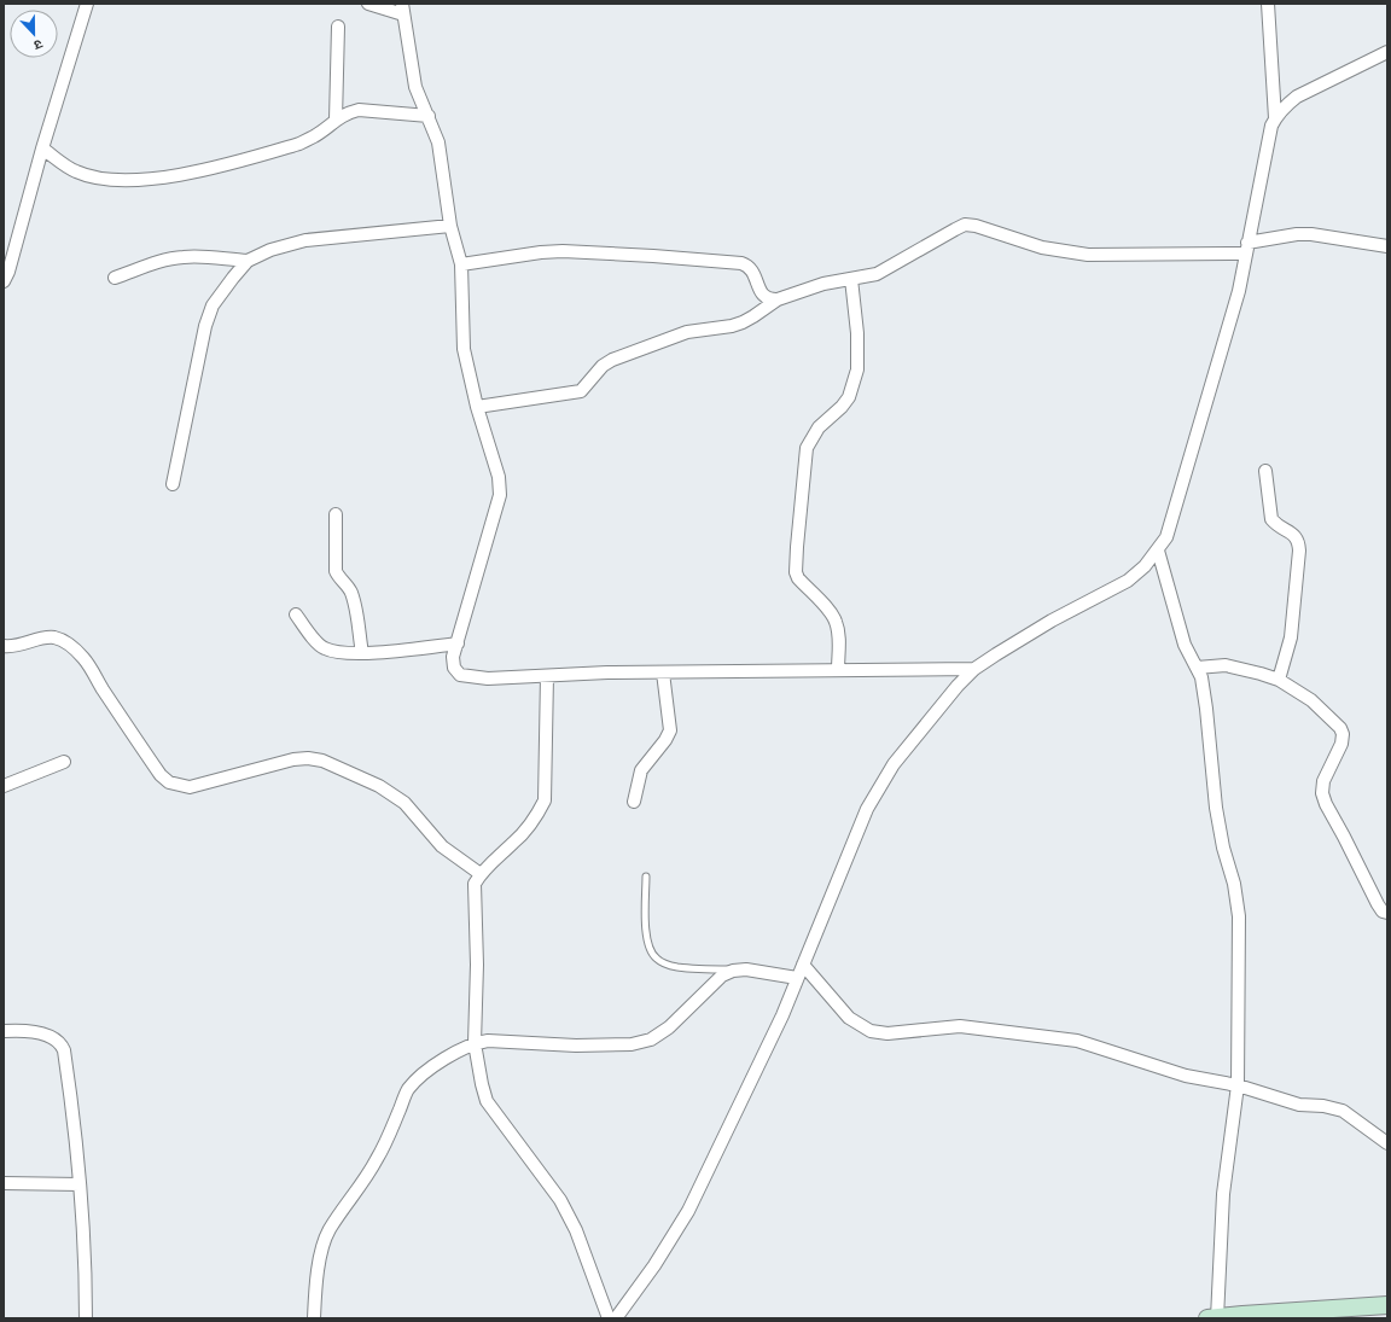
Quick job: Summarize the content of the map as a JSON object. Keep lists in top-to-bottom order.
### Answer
{
  "north": "bottom"
}
